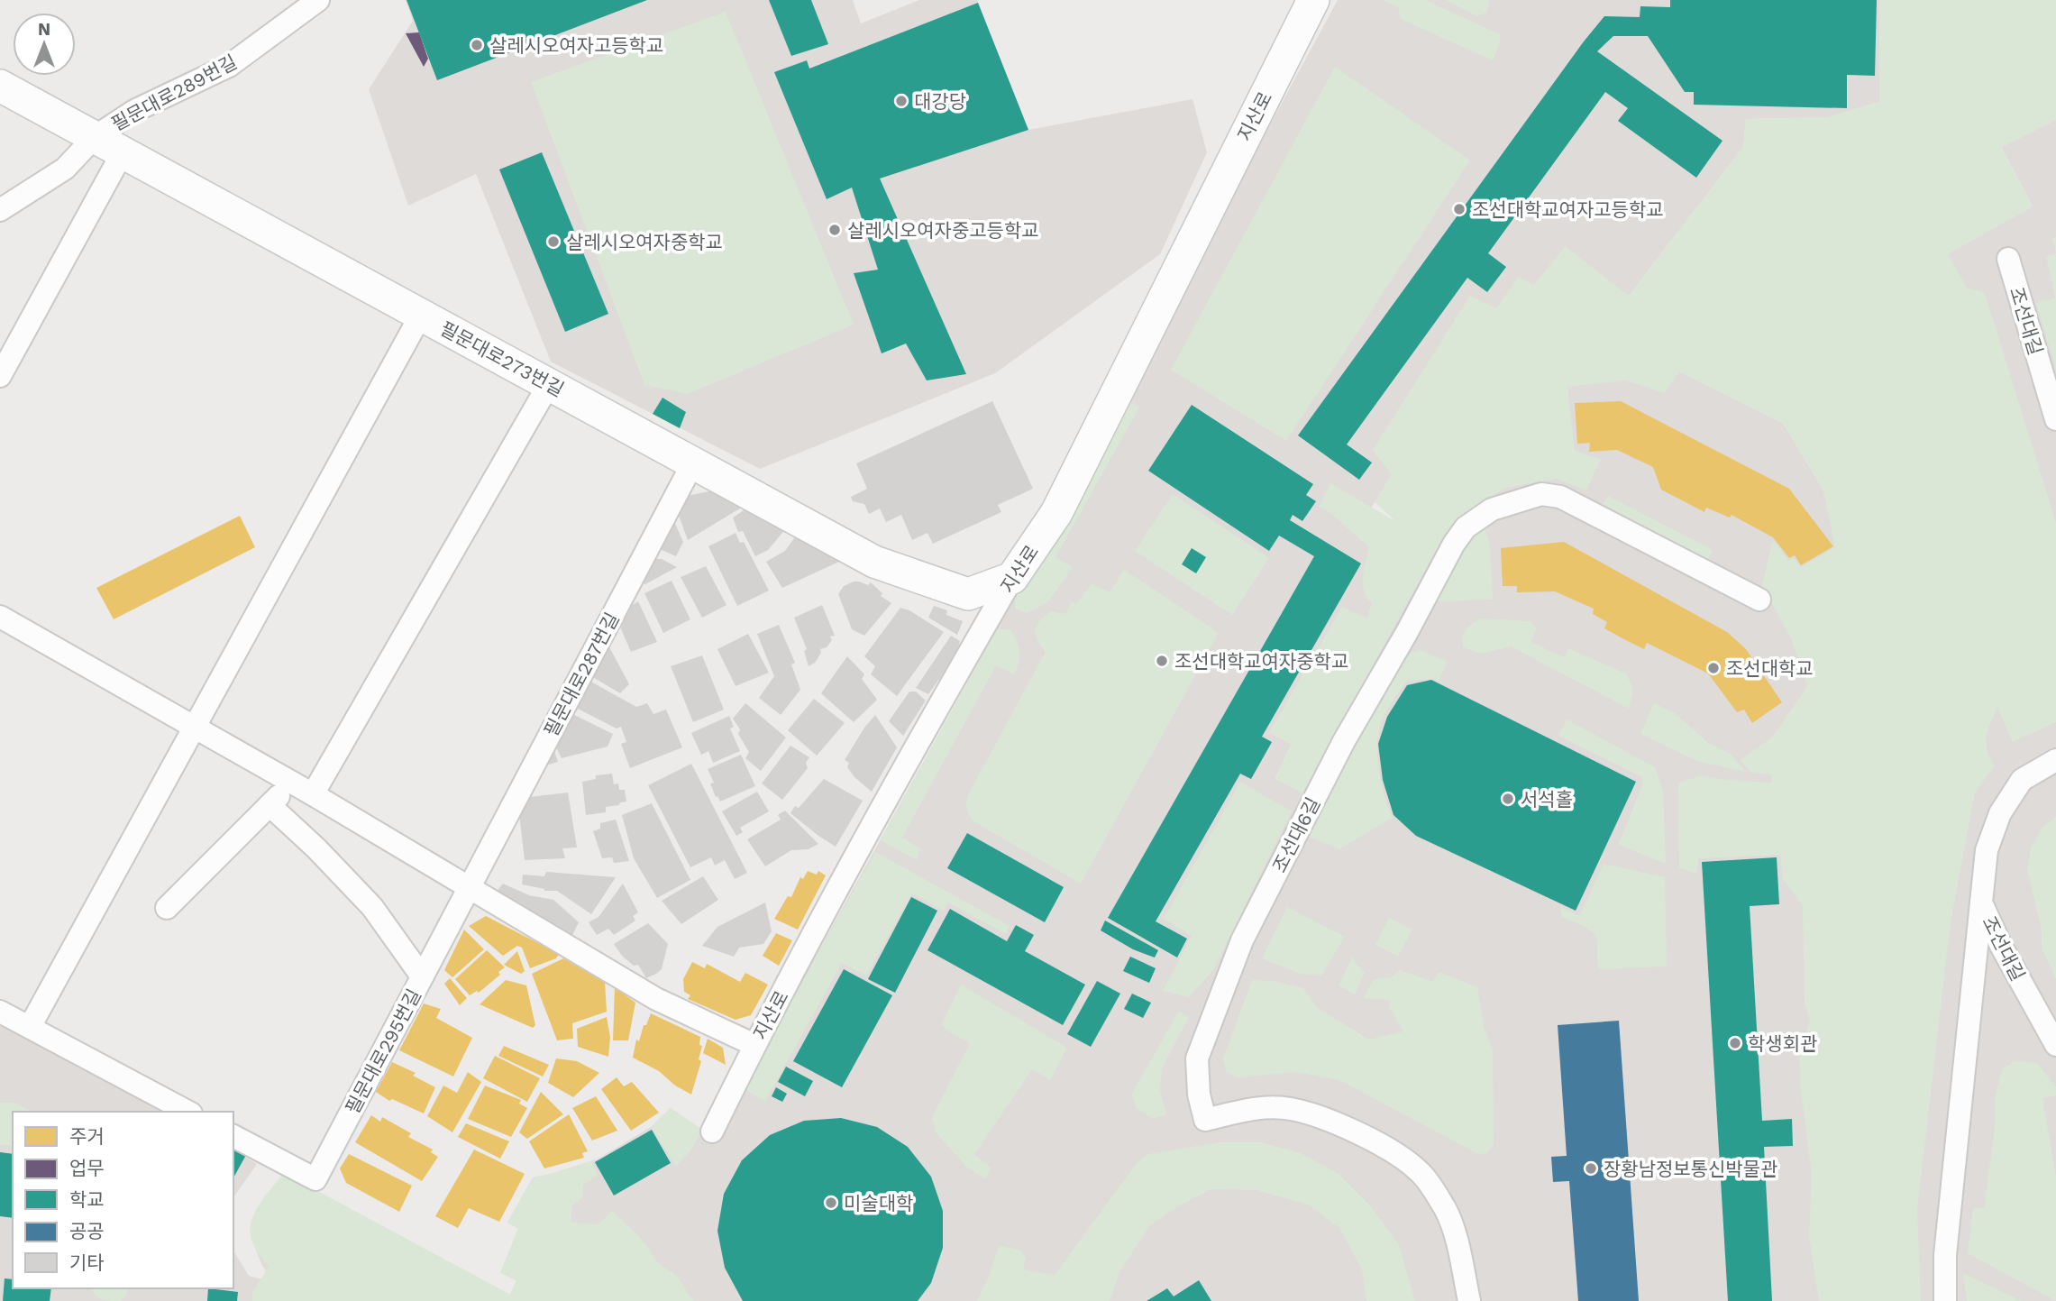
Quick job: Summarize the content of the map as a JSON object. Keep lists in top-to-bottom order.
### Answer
{
  "streets": {
    "street": [
      "필문대로289번길",
      "지산로",
      "조선대길",
      "필문대로273번길",
      "필문대로287번길",
      "조선대6길",
      "필문대로295번길"
    ]
  },
  "crossings": [
    ["필문대로289번길", "필문대로273번길"],
    ["지산로", "필문대로273번길"],
    ["필문대로273번길", "필문대로287번길"],
    ["필문대로287번길", "필문대로295번길"]
  ],
  "places": [
    "살레시오여자고등학교",
    "대강당",
    "조선대학교여자고등학교",
    "살레시오여자중고등학교",
    "살레시오여자중학교",
    "조선대학교여자중학교",
    "조선대학교",
    "서석홀",
    "학생회관",
    "장황남정보통신박물관",
    "미술대학"
  ],
  "legend": [
    "주거",
    "업무",
    "학교",
    "공공",
    "기타"
  ],
  "north": "top"
}
